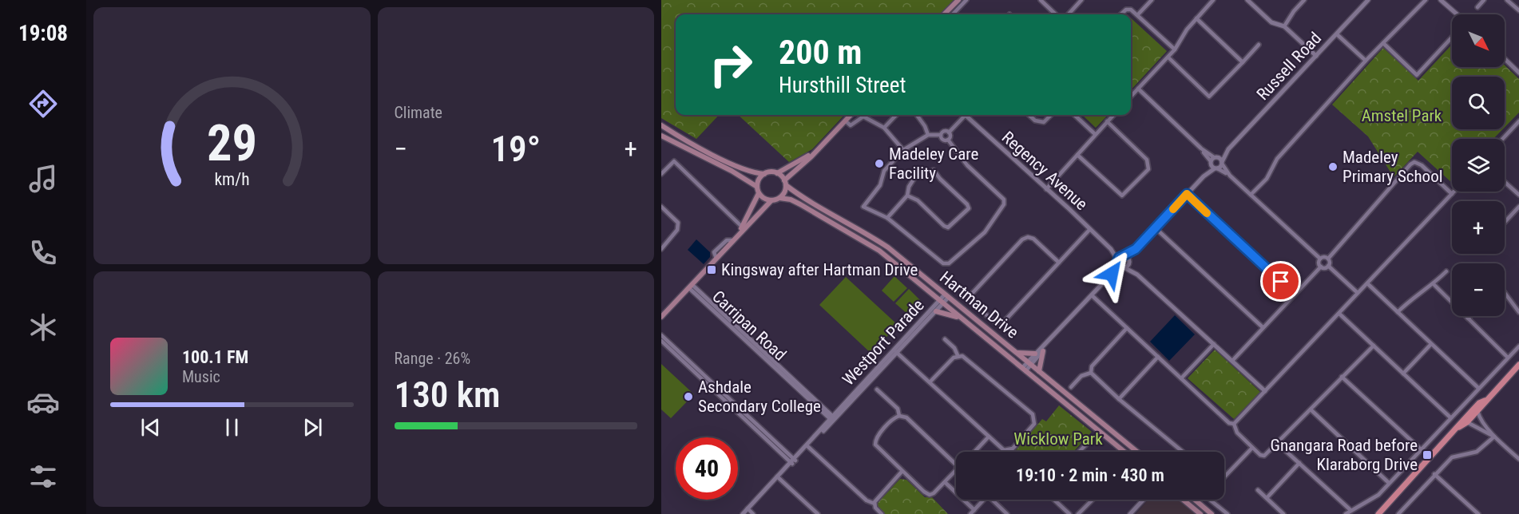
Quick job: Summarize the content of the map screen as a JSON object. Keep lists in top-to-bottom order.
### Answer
{
  "streets": {
    "main road": ["Hartman Drive"],
    "street": [
      "Russell Road",
      "Regency Avenue",
      "Carripan Road",
      "Westport Parade"
    ]
  },
  "crossings": [
    ["Hartman Drive", "Westport Parade"],
    ["Carripan Road", "Westport Parade"]
  ],
  "parks": ["Amstel Park", "Wicklow Park"],
  "places": {
    "other": ["Madeley Care Facility", "Madeley Primary School", "Ashdale Secondary College"],
    "transit": ["Kingsway after Hartman Drive", "Gnangara Road before Klaraborg Drive"]
  },
  "north": "bottom right",
  "page": {
    "tabs": "19:08",
    "tile": [
      "Climate",
      ["Range · 26%", "130 km"]
    ],
    "map_buttons": ["+", "−"],
    "turn": ["200 m", "Hursthill Street"],
    "heat": ["−", "19°", "+"],
    "song": ["100.1 FM", "Music"],
    "limit": "40",
    "trip": "19:10 · 2 min · 430 m",
    "gauge": ["29", "km/h"]
  }
}
